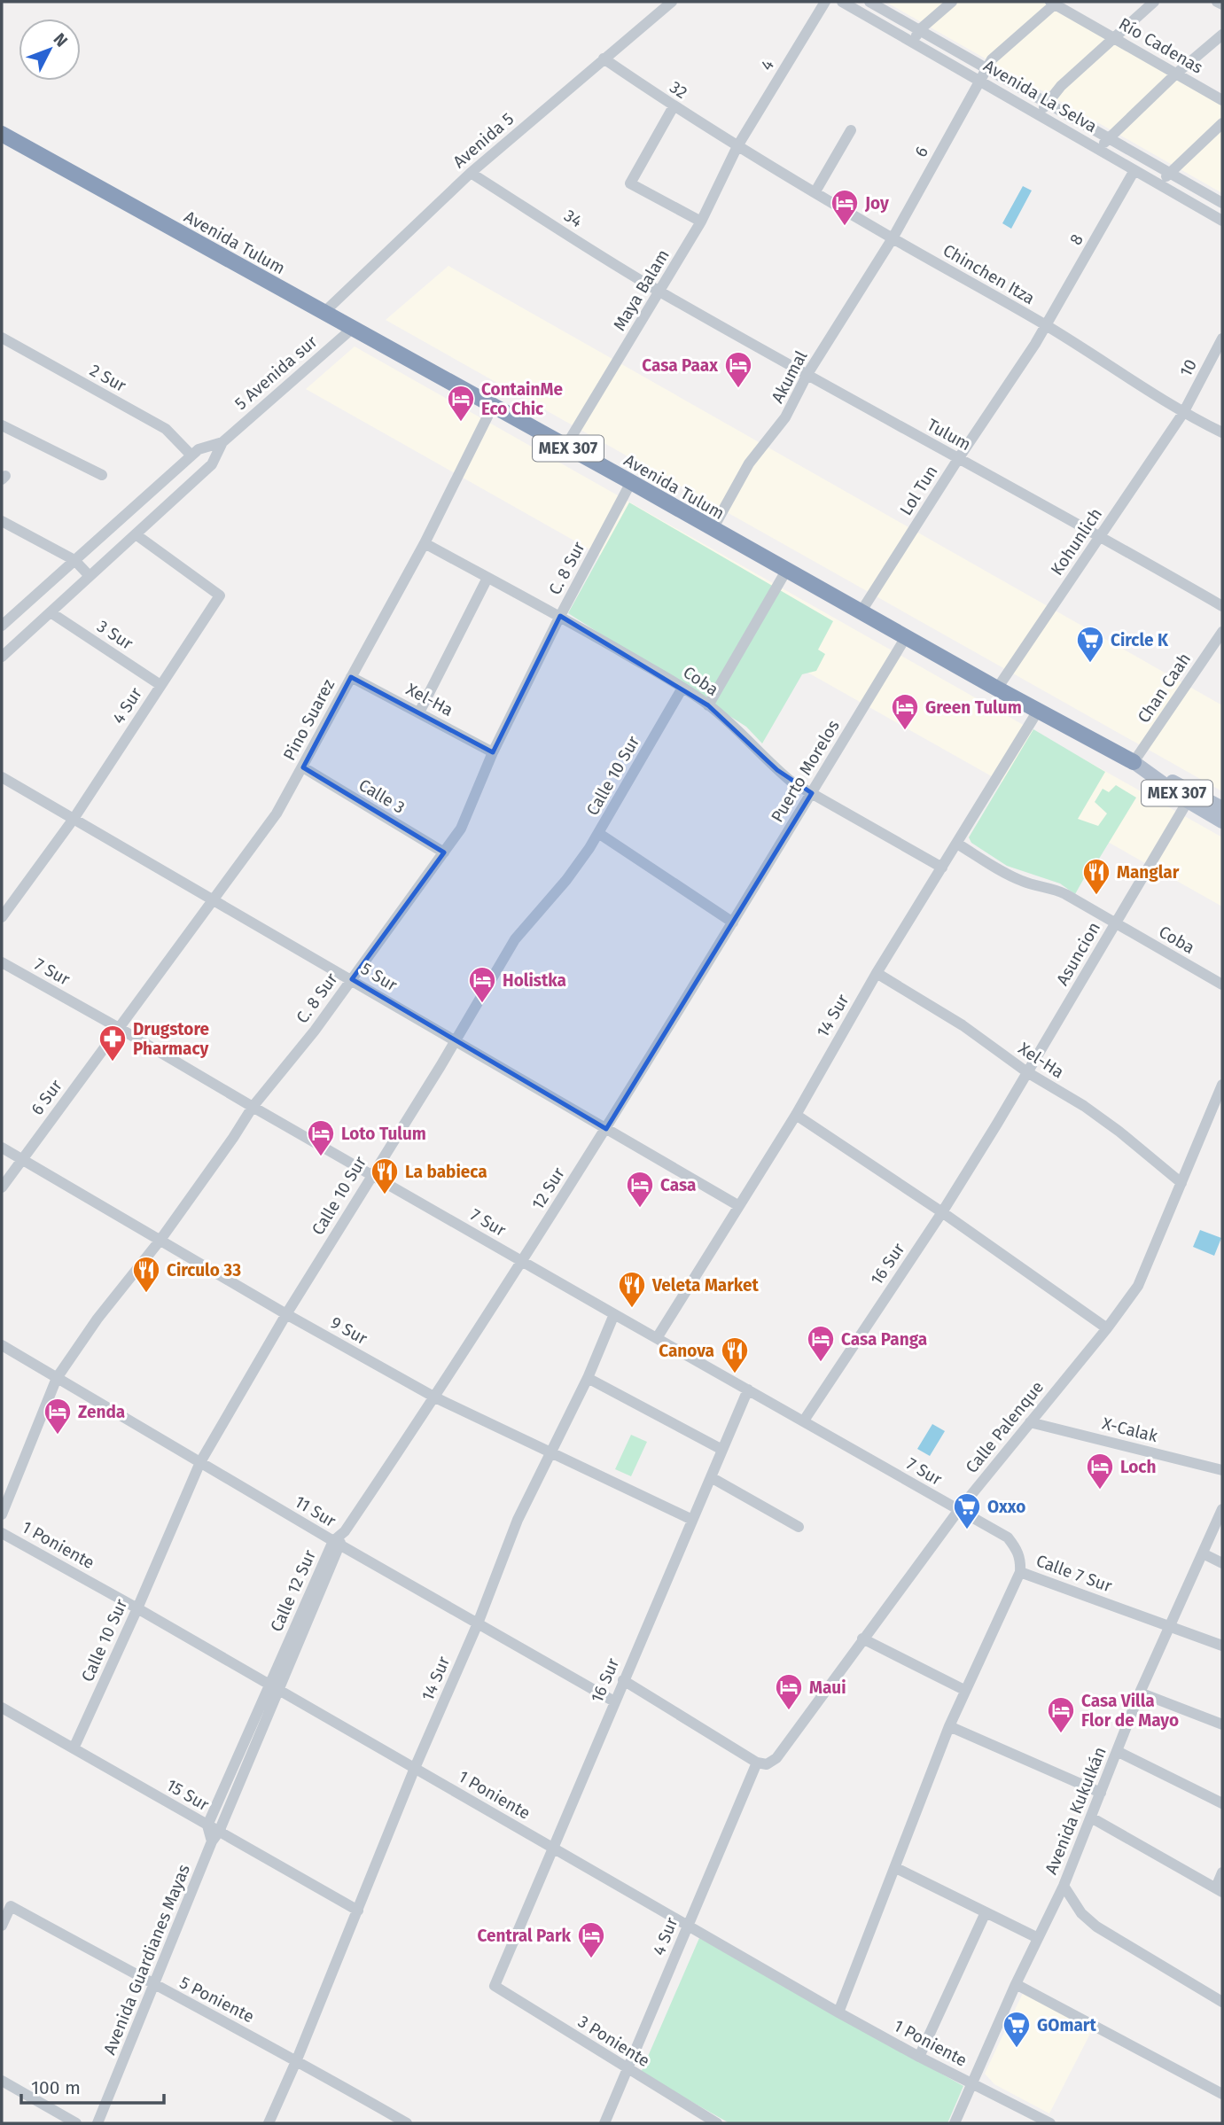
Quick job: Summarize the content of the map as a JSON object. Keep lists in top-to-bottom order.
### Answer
{
  "streets": {
    "highway": ["Avenida Tulum", "MEX 307"],
    "street": [
      "Río Cadenas",
      "4",
      "32",
      "Avenida La Selva",
      "Avenida 5",
      "6",
      "34",
      "8",
      "Chinchen Itza",
      "Maya Balam",
      "10",
      "5 Avenida sur",
      "Akumal",
      "2 Sur",
      "Tulum",
      "Lol Tun",
      "Kohunlich",
      "C. 8 Sur",
      "3 Sur",
      "Coba",
      "Chan Caah",
      "Xel-Ha",
      "4 Sur",
      "Pino Suarez",
      "Puerto Morelos",
      "Calle 10 Sur",
      "Calle 3",
      "Asuncion",
      "7 Sur",
      "5 Sur",
      "14 Sur",
      "6 Sur",
      "12 Sur",
      "16 Sur",
      "9 Sur",
      "Calle Palenque",
      "X-Calak",
      "11 Sur",
      "1 Poniente",
      "Calle 7 Sur",
      "Calle 12 Sur",
      "15 Sur",
      "Avenida Kukulkán",
      "Avenida Guardianes Mayas",
      "5 Poniente",
      "3 Poniente"
    ]
  },
  "crossings": [
    ["Río Cadenas", "6"],
    ["4", "32"],
    ["4", "Chinchen Itza"],
    ["4", "Maya Balam"],
    ["32", "Avenida 5"],
    ["32", "Chinchen Itza"],
    ["32", "Maya Balam"],
    ["Avenida La Selva", "6"],
    ["Avenida La Selva", "8"],
    ["Avenida 5", "34"],
    ["Avenida 5", "Avenida Tulum"],
    ["6", "Chinchen Itza"],
    ["6", "Akumal"],
    ["34", "Maya Balam"],
    ["34", "Tulum"],
    ["8", "Chinchen Itza"],
    ["8", "Lol Tun"],
    ["Avenida Tulum", "Maya Balam"],
    ["Avenida Tulum", "5 Avenida sur"],
    ["Avenida Tulum", "Akumal"],
    ["Avenida Tulum", "Lol Tun"],
    ["Avenida Tulum", "Kohunlich"],
    ["Avenida Tulum", "C. 8 Sur"],
    ["Avenida Tulum", "Chan Caah"],
    ["Avenida Tulum", "Pino Suarez"],
    ["Avenida Tulum", "Puerto Morelos"],
    ["Avenida Tulum", "Asuncion"],
    ["Avenida Tulum", "14 Sur"],
    ["Chinchen Itza", "Maya Balam"],
    ["Chinchen Itza", "10"],
    ["Chinchen Itza", "Akumal"],
    ["Chinchen Itza", "Lol Tun"],
    ["Chinchen Itza", "Kohunlich"],
    ["Maya Balam", "Tulum"],
    ["10", "Kohunlich"],
    ["Akumal", "Tulum"],
    ["Tulum", "Lol Tun"],
    ["Tulum", "Kohunlich"],
    ["C. 8 Sur", "Coba"],
    ["C. 8 Sur", "Xel-Ha"],
    ["C. 8 Sur", "Calle 3"],
    ["C. 8 Sur", "7 Sur"],
    ["C. 8 Sur", "5 Sur"],
    ["C. 8 Sur", "9 Sur"],
    ["C. 8 Sur", "11 Sur"],
    ["3 Sur", "4 Sur"],
    ["Coba", "Pino Suarez"],
    ["Coba", "Puerto Morelos"],
    ["Coba", "Calle 10 Sur"],
    ["Coba", "Asuncion"],
    ["Coba", "14 Sur"],
    ["Xel-Ha", "Pino Suarez"],
    ["Xel-Ha", "Asuncion"],
    ["Xel-Ha", "14 Sur"],
    ["Xel-Ha", "Calle Palenque"],
    ["4 Sur", "5 Sur"],
    ["4 Sur", "Calle Palenque"],
    ["4 Sur", "1 Poniente"],
    ["4 Sur", "3 Poniente"],
    ["Pino Suarez", "Calle 3"],
    ["Pino Suarez", "7 Sur"],
    ["Pino Suarez", "5 Sur"],
    ["Pino Suarez", "6 Sur"],
    ["Puerto Morelos", "12 Sur"],
    ["Calle 10 Sur", "7 Sur"],
    ["Calle 10 Sur", "5 Sur"],
    ["Calle 10 Sur", "9 Sur"],
    ["Calle 10 Sur", "11 Sur"],
    ["Calle 10 Sur", "1 Poniente"],
    ["Calle 10 Sur", "15 Sur"],
    ["Asuncion", "16 Sur"],
    ["7 Sur", "14 Sur"],
    ["7 Sur", "6 Sur"],
    ["7 Sur", "12 Sur"],
    ["7 Sur", "16 Sur"],
    ["7 Sur", "Calle Palenque"],
    ["7 Sur", "Calle 7 Sur"],
    ["5 Sur", "14 Sur"],
    ["5 Sur", "12 Sur"],
    ["14 Sur", "9 Sur"],
    ["14 Sur", "11 Sur"],
    ["14 Sur", "1 Poniente"],
    ["14 Sur", "15 Sur"],
    ["14 Sur", "5 Poniente"],
    ["6 Sur", "9 Sur"],
    ["12 Sur", "9 Sur"],
    ["12 Sur", "Calle 12 Sur"],
    ["16 Sur", "9 Sur"],
    ["16 Sur", "11 Sur"],
    ["16 Sur", "1 Poniente"],
    ["16 Sur", "3 Poniente"],
    ["Calle Palenque", "X-Calak"],
    ["Calle Palenque", "Calle 7 Sur"],
    ["11 Sur", "Calle 12 Sur"],
    ["1 Poniente", "Calle 12 Sur"],
    ["1 Poniente", "Avenida Kukulkán"],
    ["Calle 7 Sur", "Avenida Kukulkán"],
    ["Calle 12 Sur", "15 Sur"],
    ["Calle 12 Sur", "Avenida Guardianes Mayas"],
    ["Avenida Guardianes Mayas", "5 Poniente"]
  ],
  "places": {
    "hotel": [
      "Joy",
      "Casa Paax",
      "ContainMe Eco Chic",
      "Green Tulum",
      "Holistka",
      "Loto Tulum",
      "Casa",
      "Casa Panga",
      "Zenda",
      "Loch",
      "Maui",
      "Casa Villa Flor de Mayo",
      "Central Park"
    ],
    "supermarket": ["Circle K", "Oxxo", "GOmart"],
    "restaurant": [
      "Manglar",
      "La babieca",
      "Circulo 33",
      "Veleta Market",
      "Canova"
    ],
    "pharmacy": ["Drugstore Pharmacy"]
  },
  "scale_bar": "100 m",
  "north": "top right"
}
